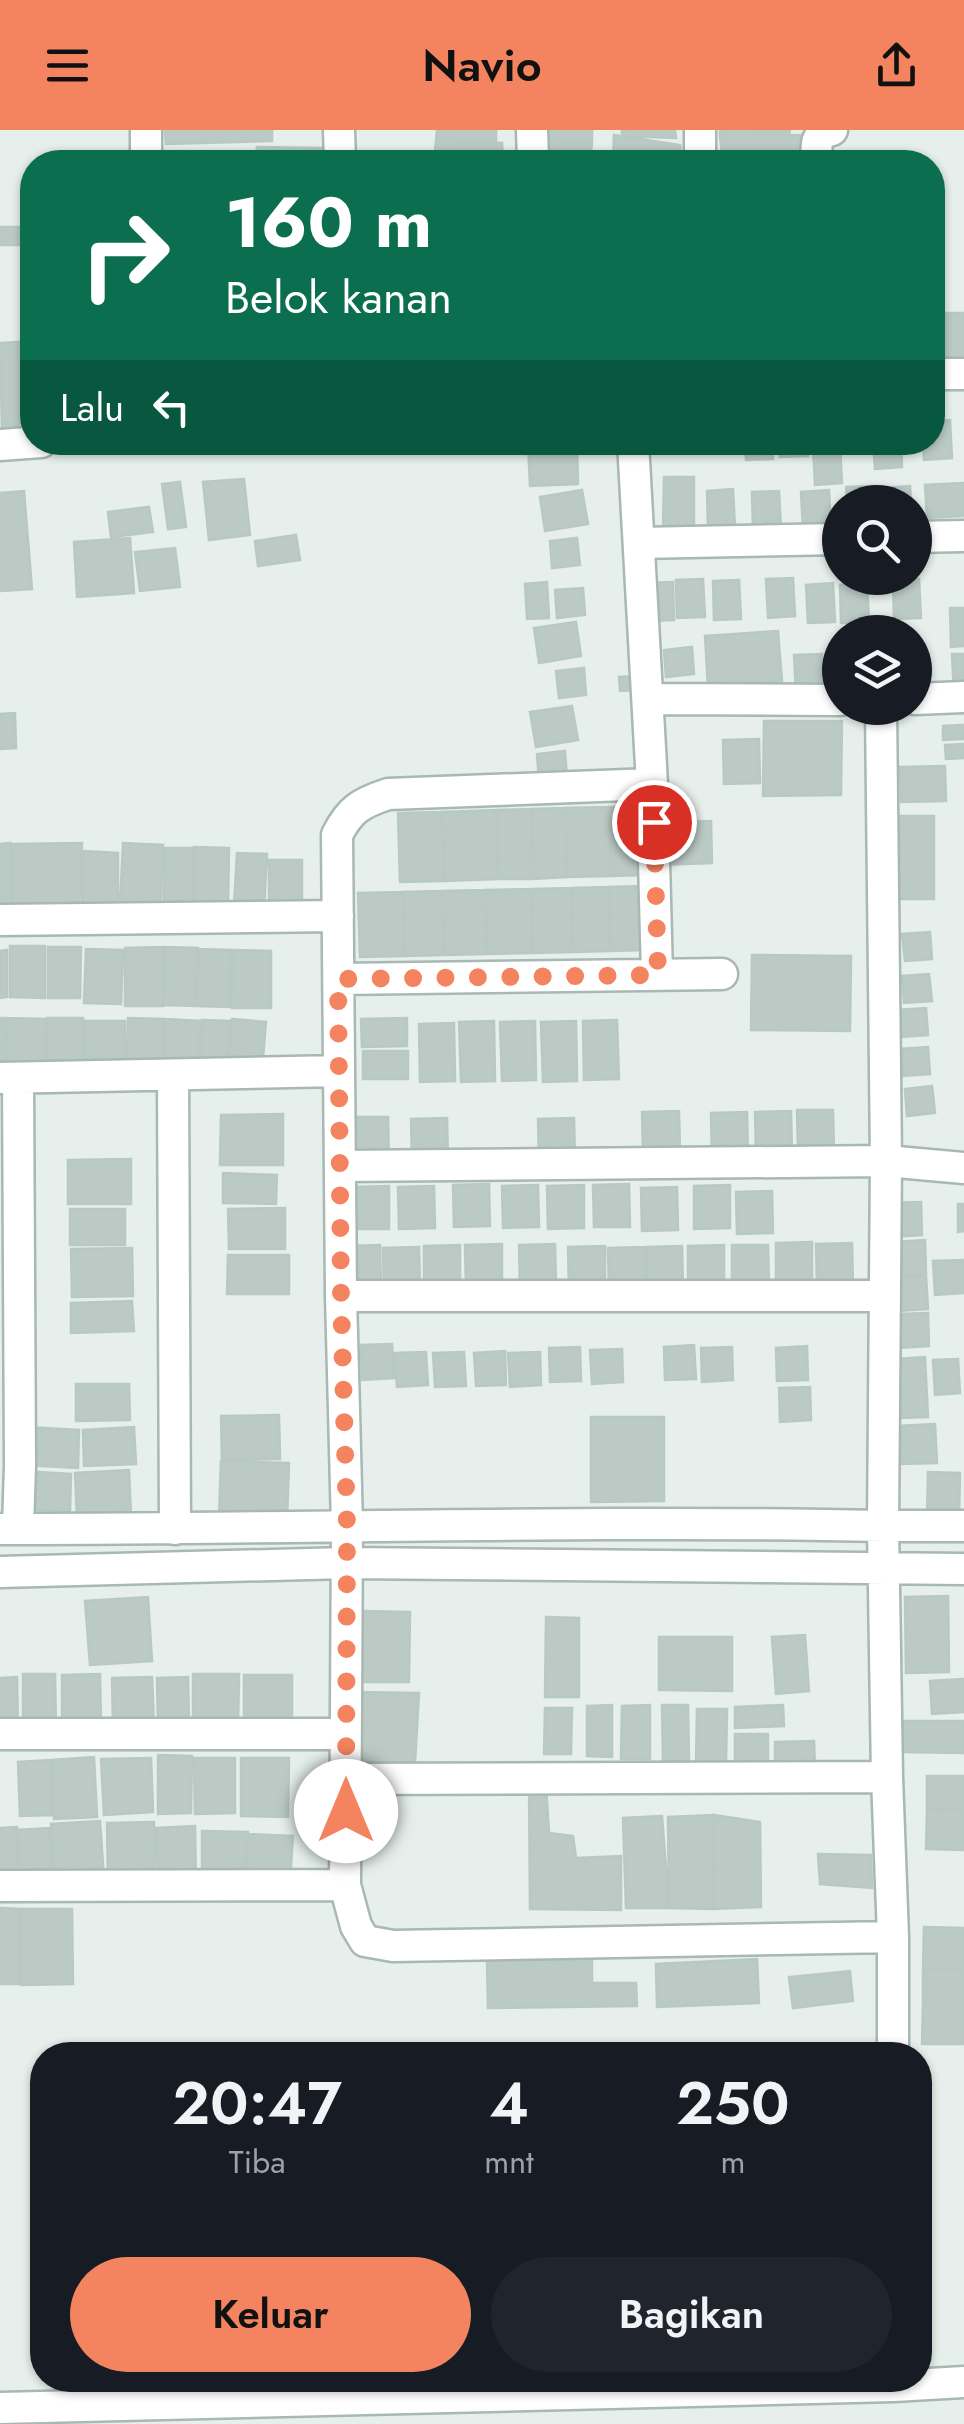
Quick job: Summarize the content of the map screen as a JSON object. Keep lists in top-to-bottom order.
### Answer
{
  "page": {
    "header": "Navio",
    "turn": ["160 m", "Belok kanan"],
    "then": "Lalu",
    "eta": [
      "20:47",
      "Tiba",
      "4",
      "mnt",
      "250",
      "m"
    ],
    "buttons": ["Keluar", "Bagikan"]
  }
}
